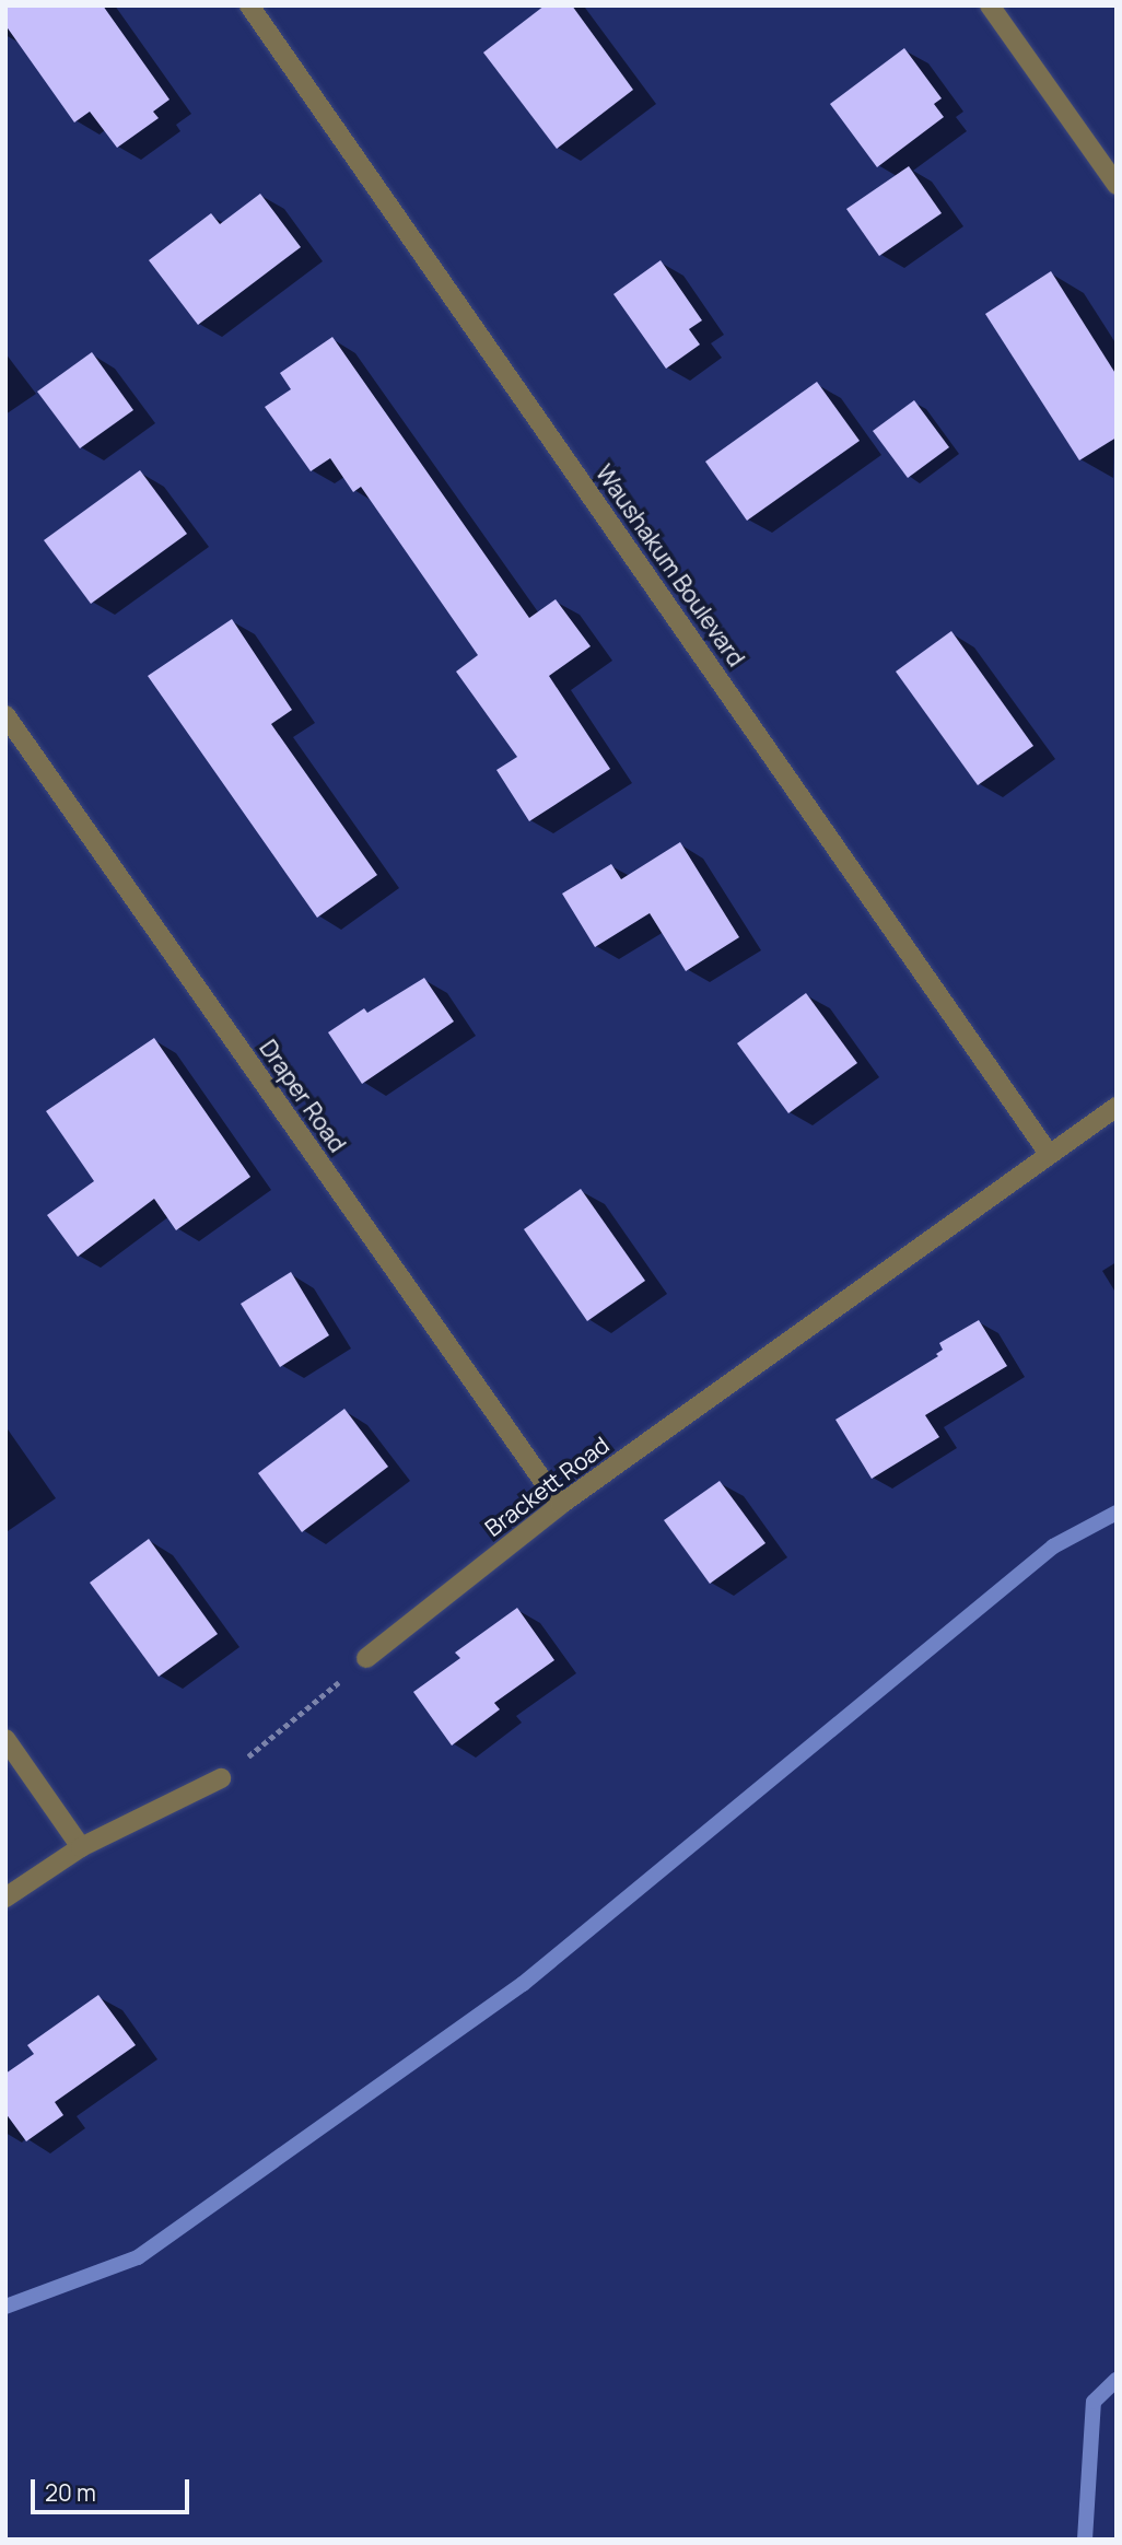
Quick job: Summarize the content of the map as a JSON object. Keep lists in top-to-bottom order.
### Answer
{
  "streets": {
    "street": ["Waushakum Boulevard", "Draper Road", "Brackett Road"]
  },
  "crossings": [
    ["Waushakum Boulevard", "Brackett Road"],
    ["Draper Road", "Brackett Road"]
  ],
  "scale_bar": "20 m"
}
